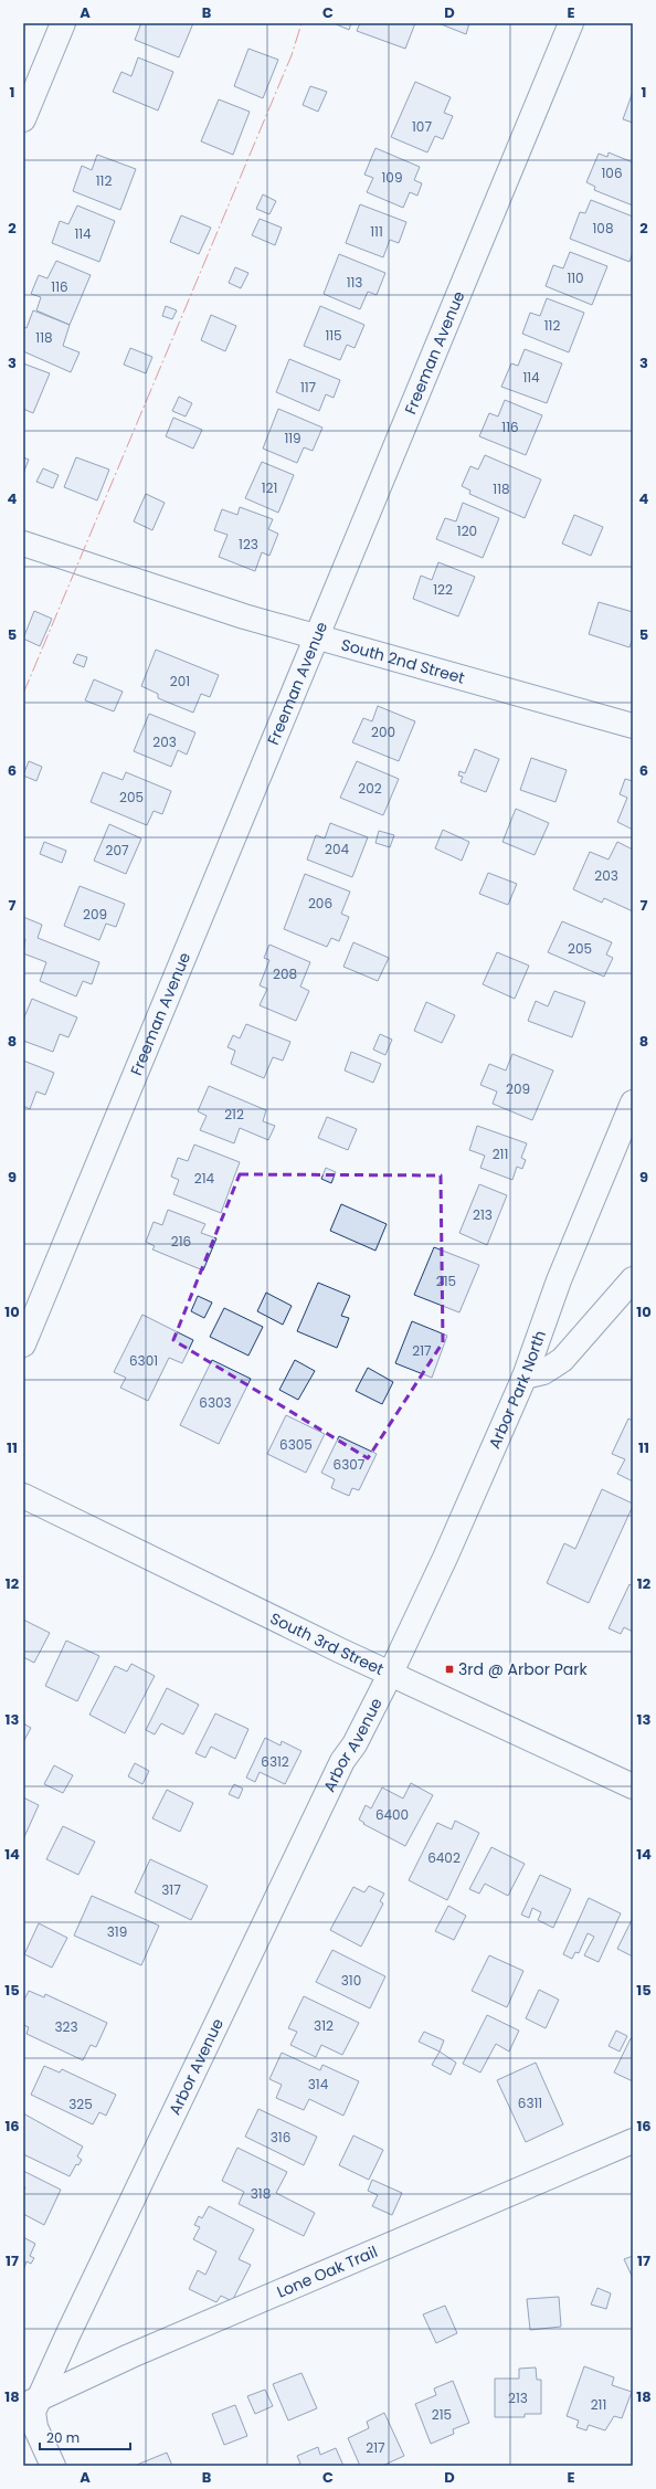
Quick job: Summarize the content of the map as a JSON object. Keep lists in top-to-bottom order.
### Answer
{
  "streets": {
    "street": [
      "Freeman Avenue",
      "South 2nd Street",
      "Arbor Park North",
      "South 3rd Street",
      "Arbor Avenue",
      "Lone Oak Trail"
    ]
  },
  "crossings": [
    ["Freeman Avenue", "South 2nd Street"],
    ["Arbor Park North", "South 3rd Street"],
    ["Arbor Park North", "Arbor Avenue"],
    ["South 3rd Street", "Arbor Avenue"],
    ["Arbor Avenue", "Lone Oak Trail"]
  ],
  "places": {
    "transit": ["3rd @ Arbor Park"]
  },
  "house_numbers": [
    "107",
    "106",
    "109",
    "112",
    "108",
    "111",
    "114",
    "110",
    "113",
    "116",
    "112",
    "115",
    "118",
    "114",
    "117",
    "116",
    "119",
    "121",
    "118",
    "120",
    "123",
    "122",
    "201",
    "200",
    "203",
    "202",
    "205",
    "204",
    "207",
    "203",
    "206",
    "209",
    "205",
    "208",
    "209",
    "212",
    "211",
    "214",
    "213",
    "216",
    "215",
    "217",
    "6301",
    "6303",
    "6305",
    "6307",
    "6312",
    "6400",
    "6402",
    "317",
    "319",
    "310",
    "312",
    "323",
    "314",
    "6311",
    "325",
    "316",
    "318",
    "213",
    "211",
    "215",
    "217"
  ],
  "scale_bar": "20 m",
  "grid": {
    "columns": [
      "A",
      "B",
      "C",
      "D",
      "E"
    ],
    "rows": [
      "1",
      "2",
      "3",
      "4",
      "5",
      "6",
      "7",
      "8",
      "9",
      "10",
      "11",
      "12",
      "13",
      "14",
      "15",
      "16",
      "17",
      "18"
    ]
  }
}
